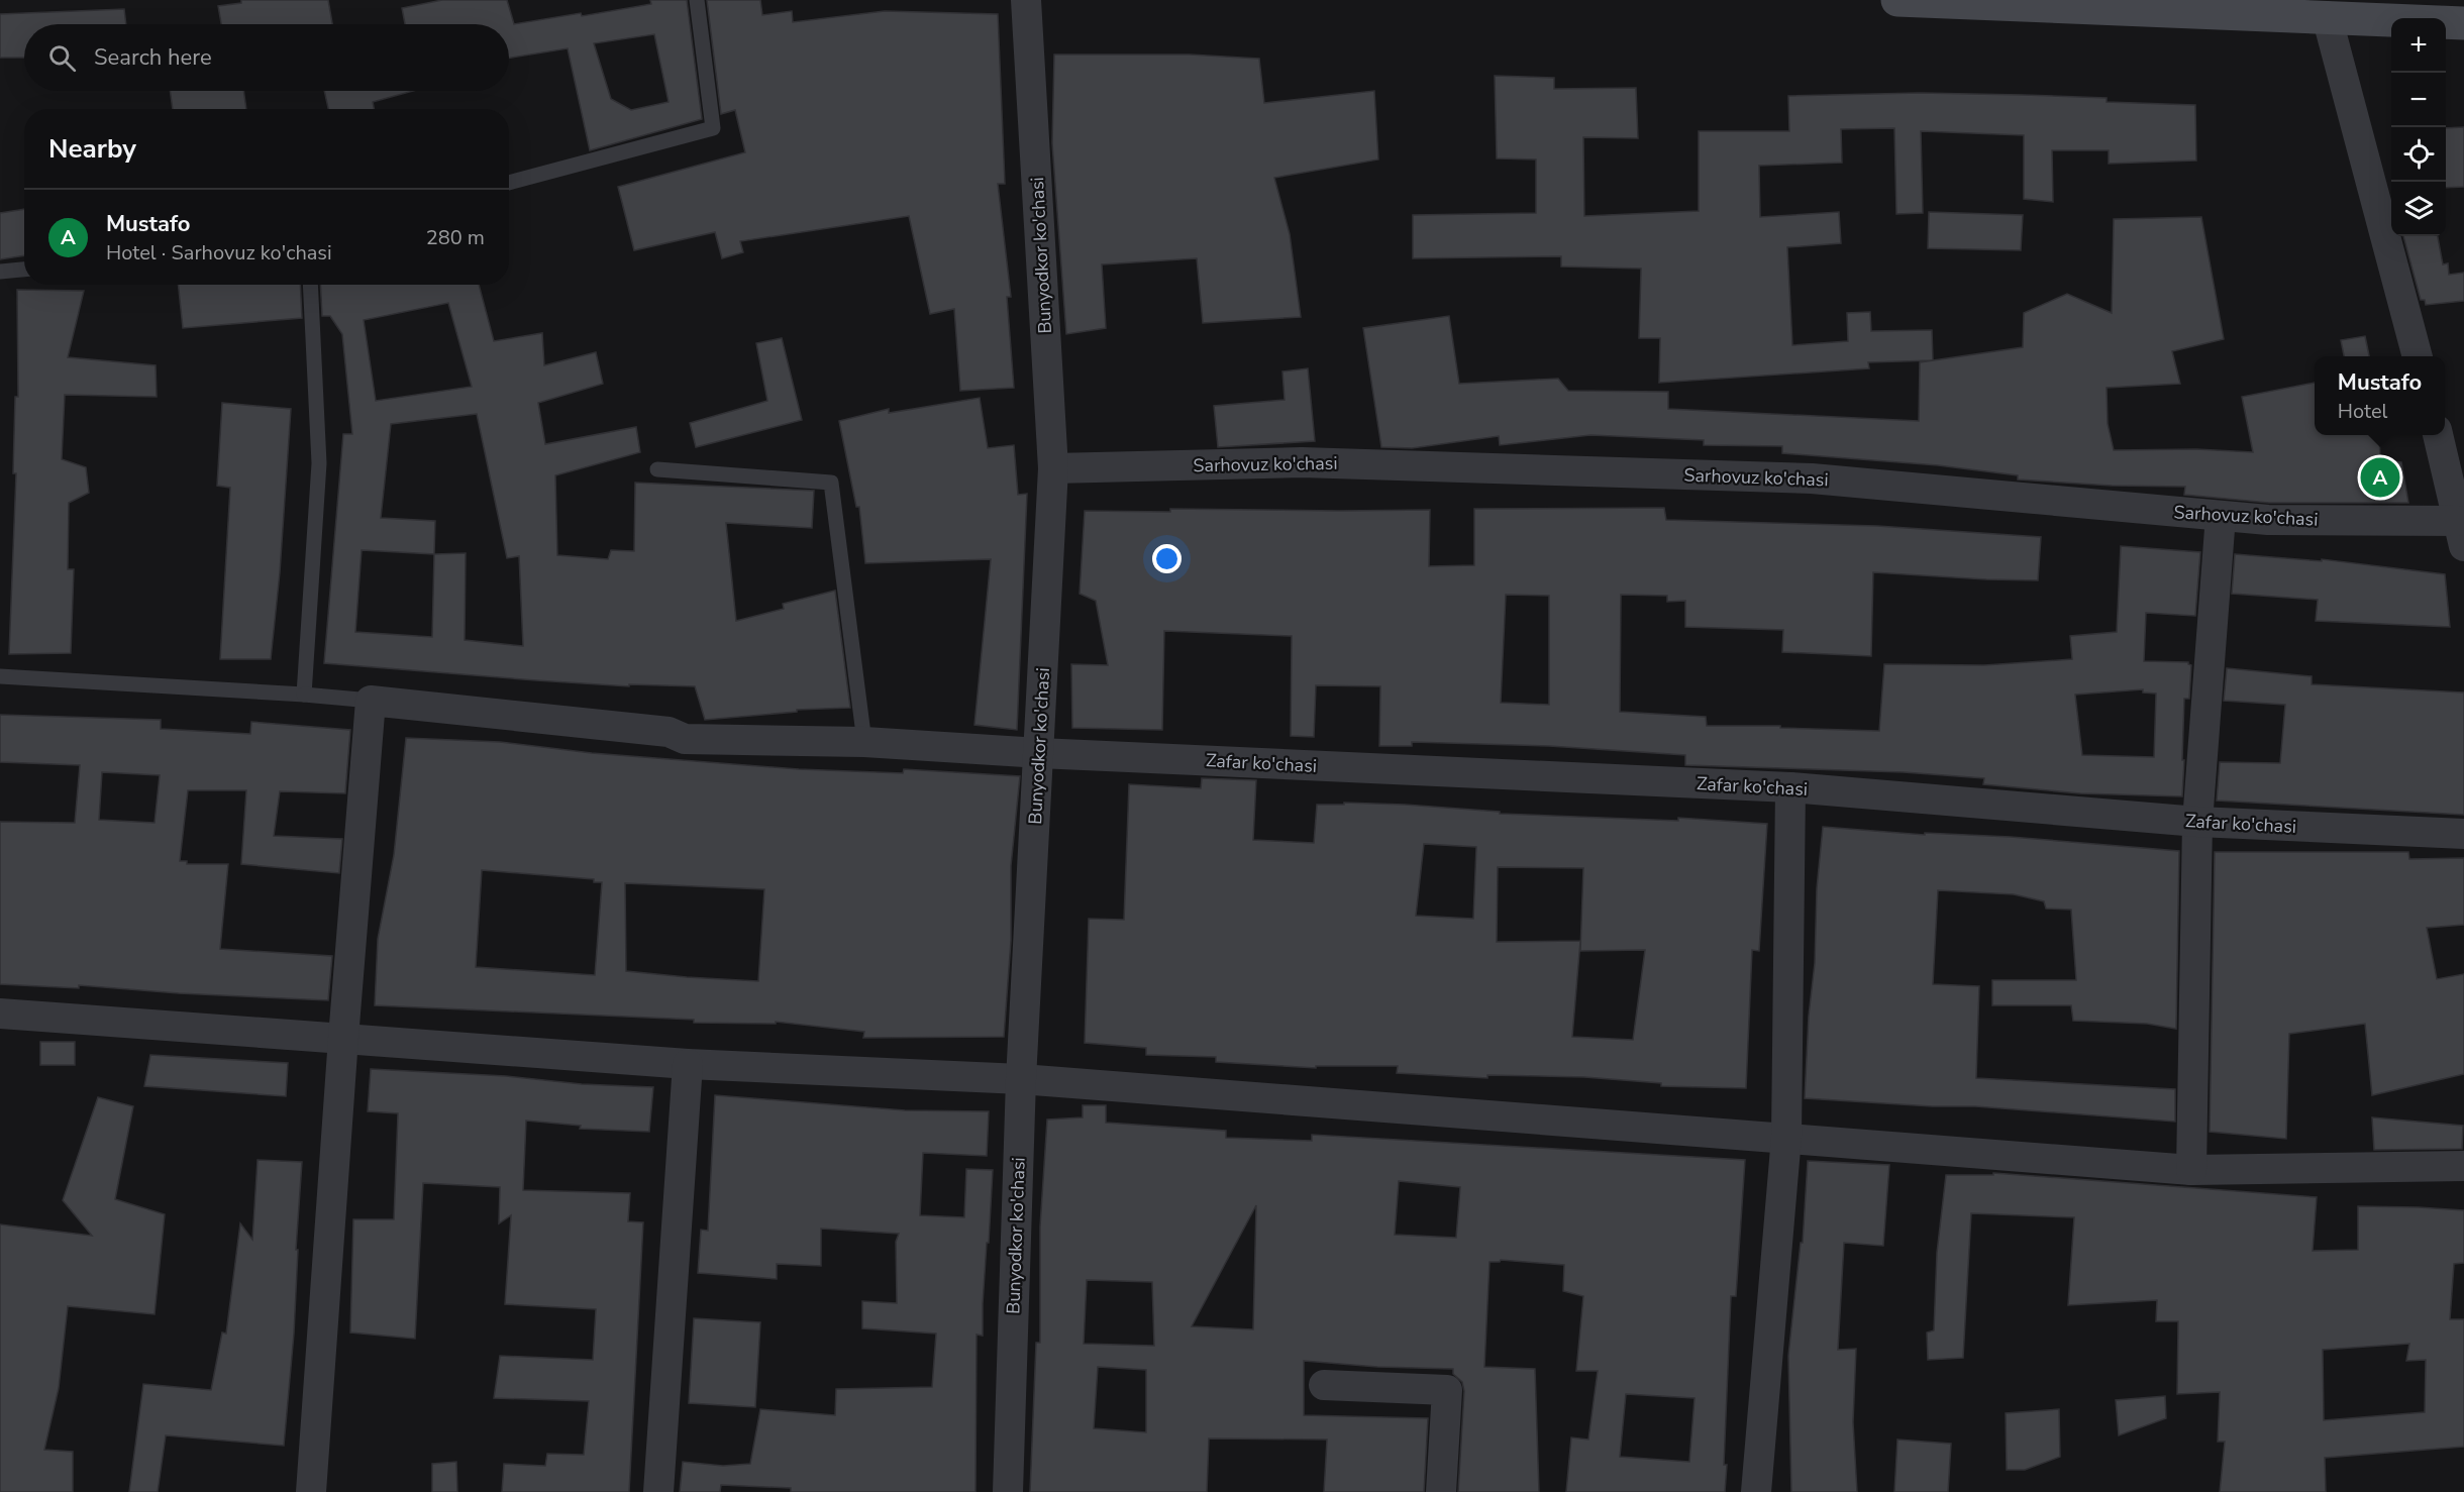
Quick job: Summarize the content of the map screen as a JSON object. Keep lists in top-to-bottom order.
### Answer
{
  "streets": {
    "street": ["Bunyodkor ko'chasi", "Sarhovuz ko'chasi", "Zafar ko'chasi"]
  },
  "crossings": [
    ["Bunyodkor ko'chasi", "Sarhovuz ko'chasi"],
    ["Bunyodkor ko'chasi", "Zafar ko'chasi"]
  ],
  "page": {
    "map_buttons": ["+", "−"],
    "search": "Search here",
    "heading": "Nearby",
    "list": [
      {
        "mark": "A",
        "name": "Mustafo",
        "note": "Hotel · Sarhovuz ko'chasi",
        "value": "280 m"
      }
    ],
    "popup": ["Mustafo", "Hotel"],
    "pins": "A"
  }
}
